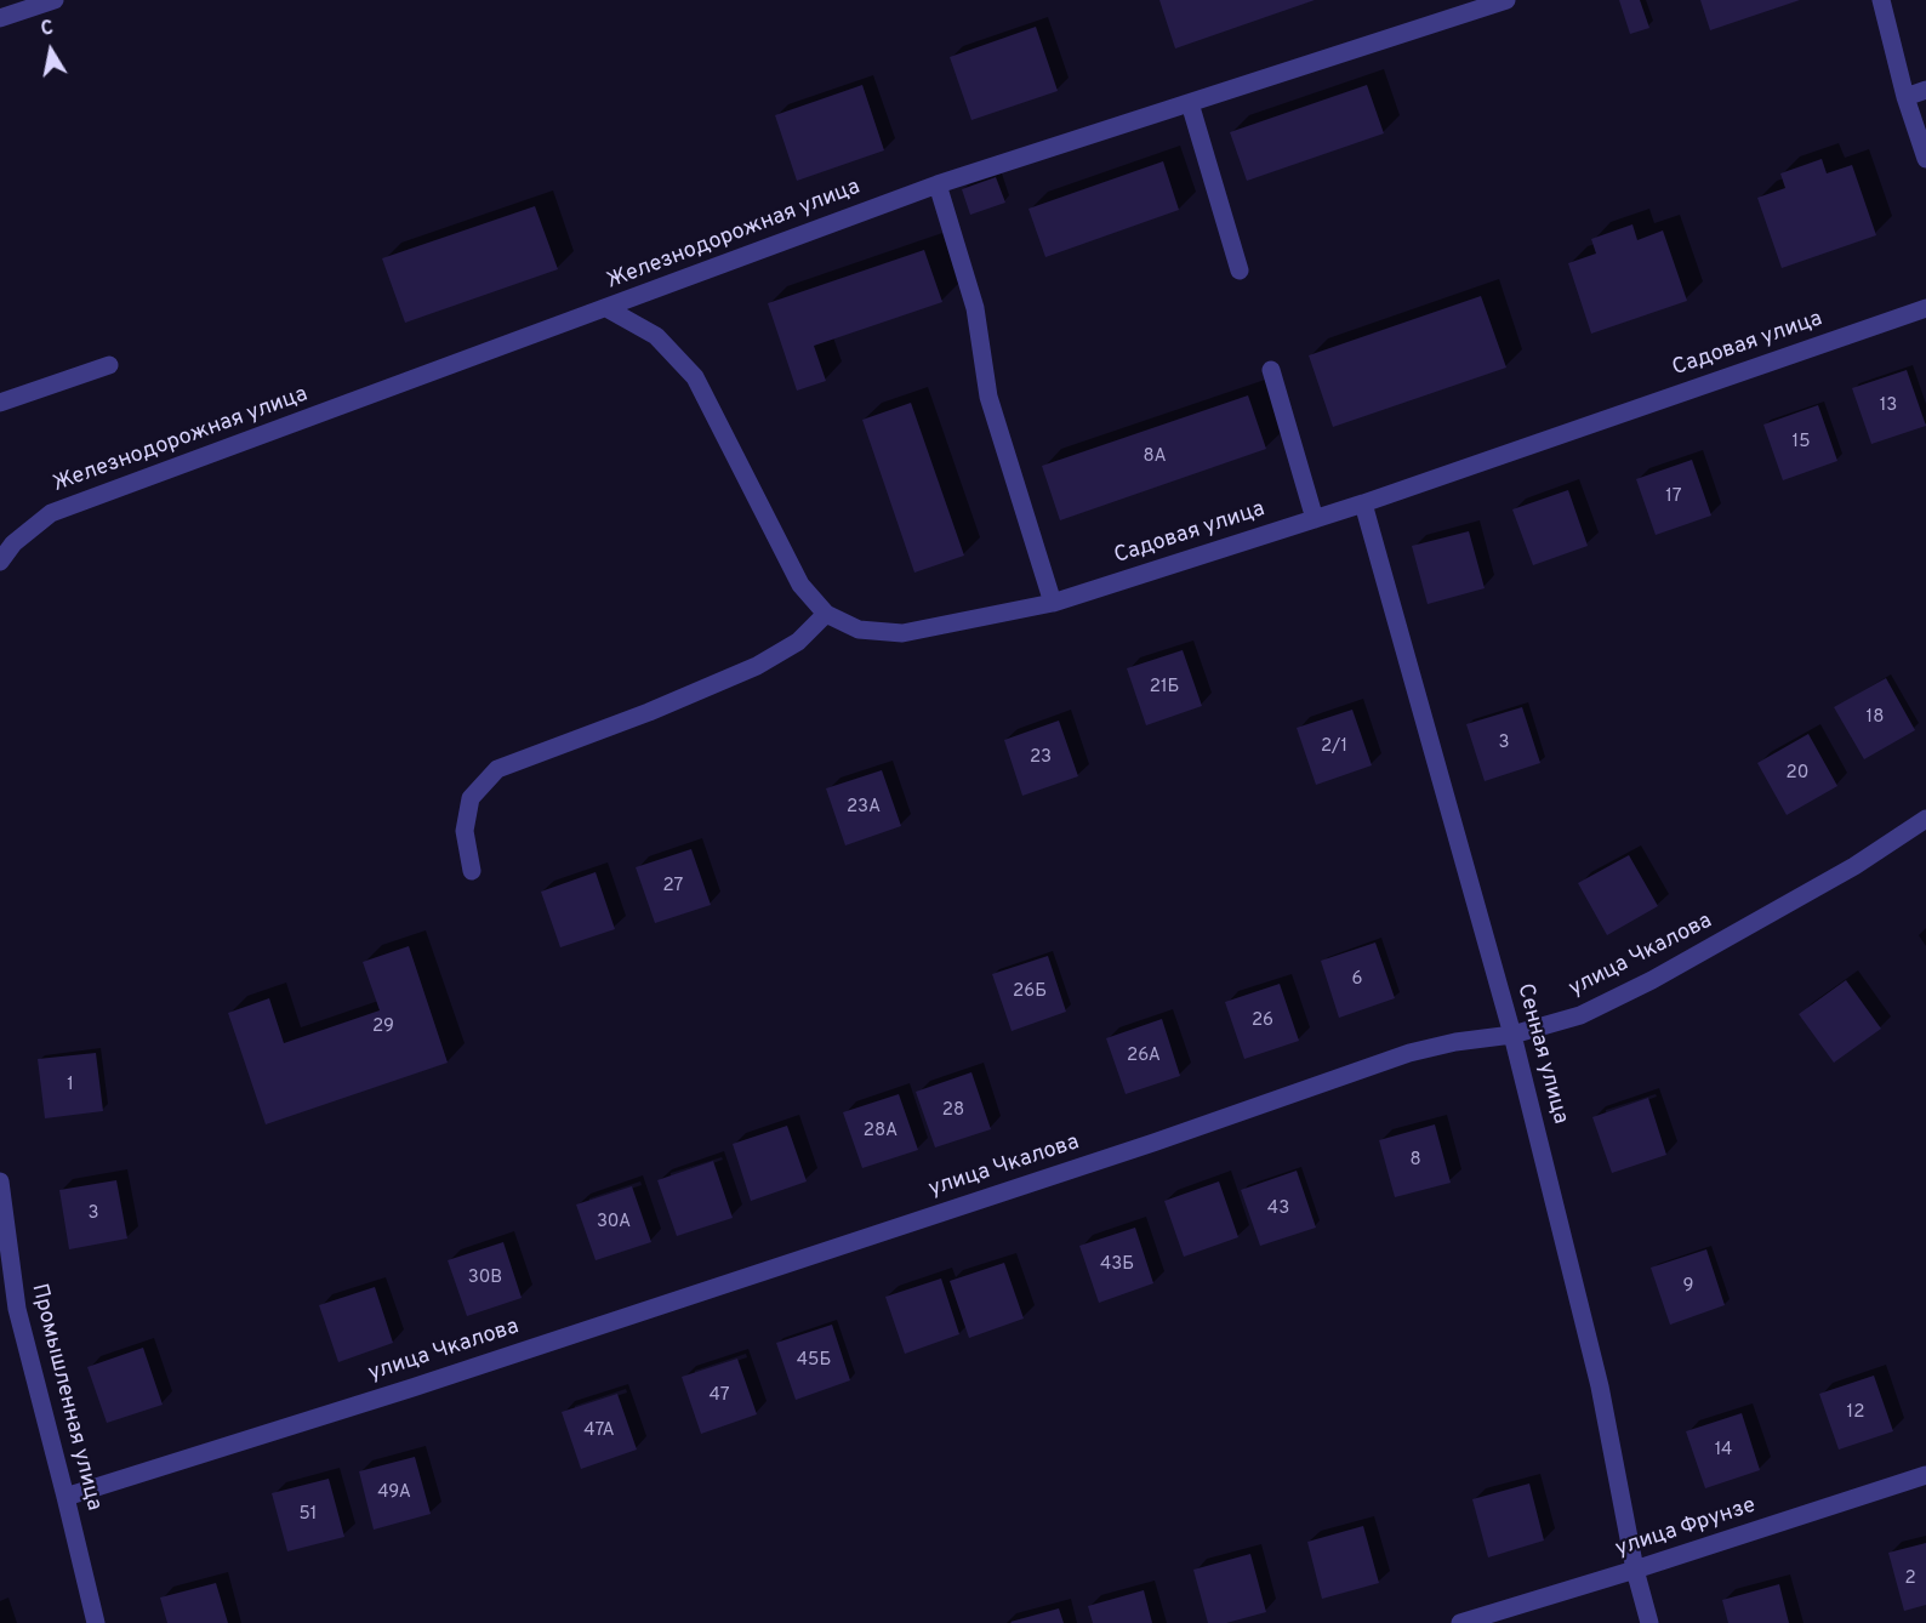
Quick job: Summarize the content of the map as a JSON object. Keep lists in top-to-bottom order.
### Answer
{
  "streets": {
    "street": [
      "Железнодорожная улица",
      "Садовая улица",
      "улица Чкалова",
      "Сенная улица",
      "Промышленная улица",
      "улица Фрунзе"
    ]
  },
  "crossings": [
    ["Железнодорожная улица", "Садовая улица"],
    ["Садовая улица", "Сенная улица"],
    ["улица Чкалова", "Сенная улица"],
    ["улица Чкалова", "Промышленная улица"],
    ["Сенная улица", "улица Фрунзе"]
  ],
  "house_numbers": [
    "13",
    "15",
    "8А",
    "17",
    "21Б",
    "18",
    "3",
    "2/1",
    "23",
    "20",
    "23А",
    "27",
    "6",
    "26Б",
    "26",
    "29",
    "26А",
    "1",
    "28",
    "28А",
    "8",
    "43",
    "3",
    "30А",
    "43Б",
    "30В",
    "9",
    "45Б",
    "47",
    "12",
    "47А",
    "14",
    "49А",
    "51",
    "2"
  ],
  "north": "top"
}
